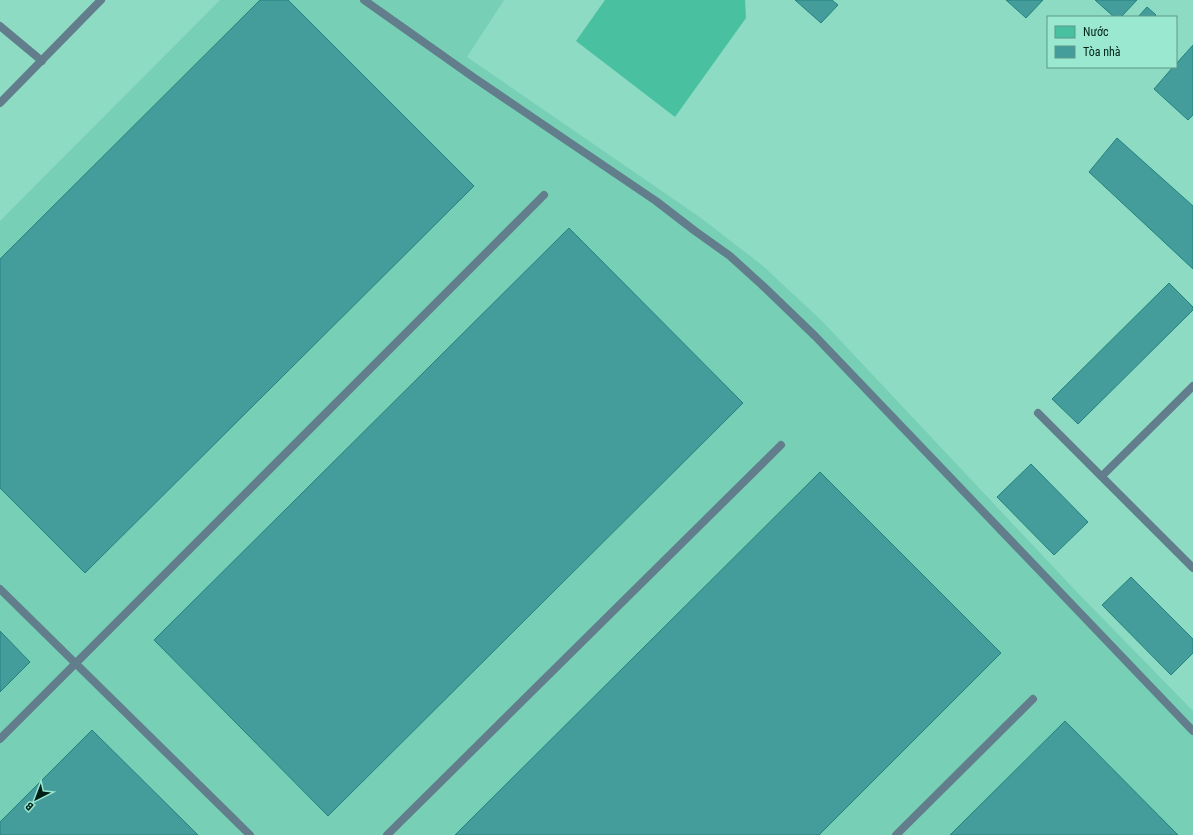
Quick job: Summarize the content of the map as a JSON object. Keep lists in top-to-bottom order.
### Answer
{
  "legend": ["Nước", "Tòa nhà"],
  "north": "bottom left"
}
